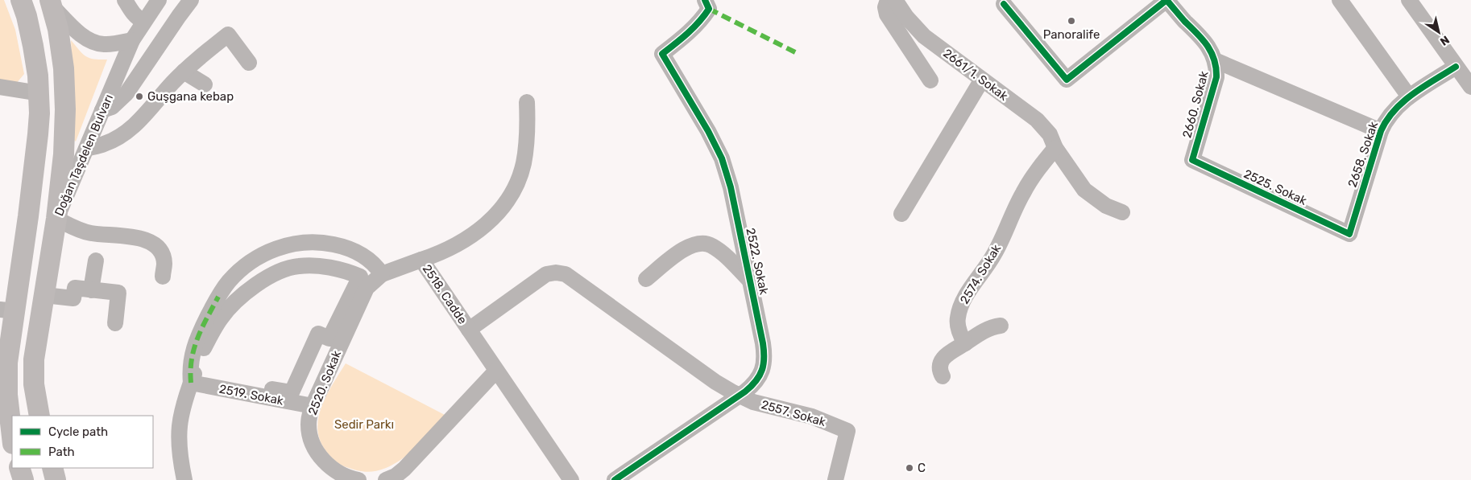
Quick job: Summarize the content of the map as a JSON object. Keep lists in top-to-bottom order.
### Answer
{
  "streets": {
    "main road": ["Doğan Taşdelen Bulvarı"],
    "street": [
      "2661/1. Sokak",
      "2660. Sokak",
      "2658. Sokak",
      "2525. Sokak",
      "2522. Sokak",
      "2574. Sokak",
      "2518. Cadde",
      "2520. Sokak",
      "2519. Sokak",
      "2557. Sokak"
    ]
  },
  "crossings": [
    ["2661/1. Sokak", "2574. Sokak"],
    ["2660. Sokak", "2525. Sokak"],
    ["2658. Sokak", "2525. Sokak"],
    ["2522. Sokak", "2557. Sokak"],
    ["2518. Cadde", "2520. Sokak"],
    ["2518. Cadde", "2557. Sokak"],
    ["2520. Sokak", "2519. Sokak"]
  ],
  "parks": ["Sedir Parkı"],
  "places": ["Panoralife", "Guşgana kebap", "C"],
  "legend": ["Cycle path", "Path"],
  "north": "bottom right"
}
